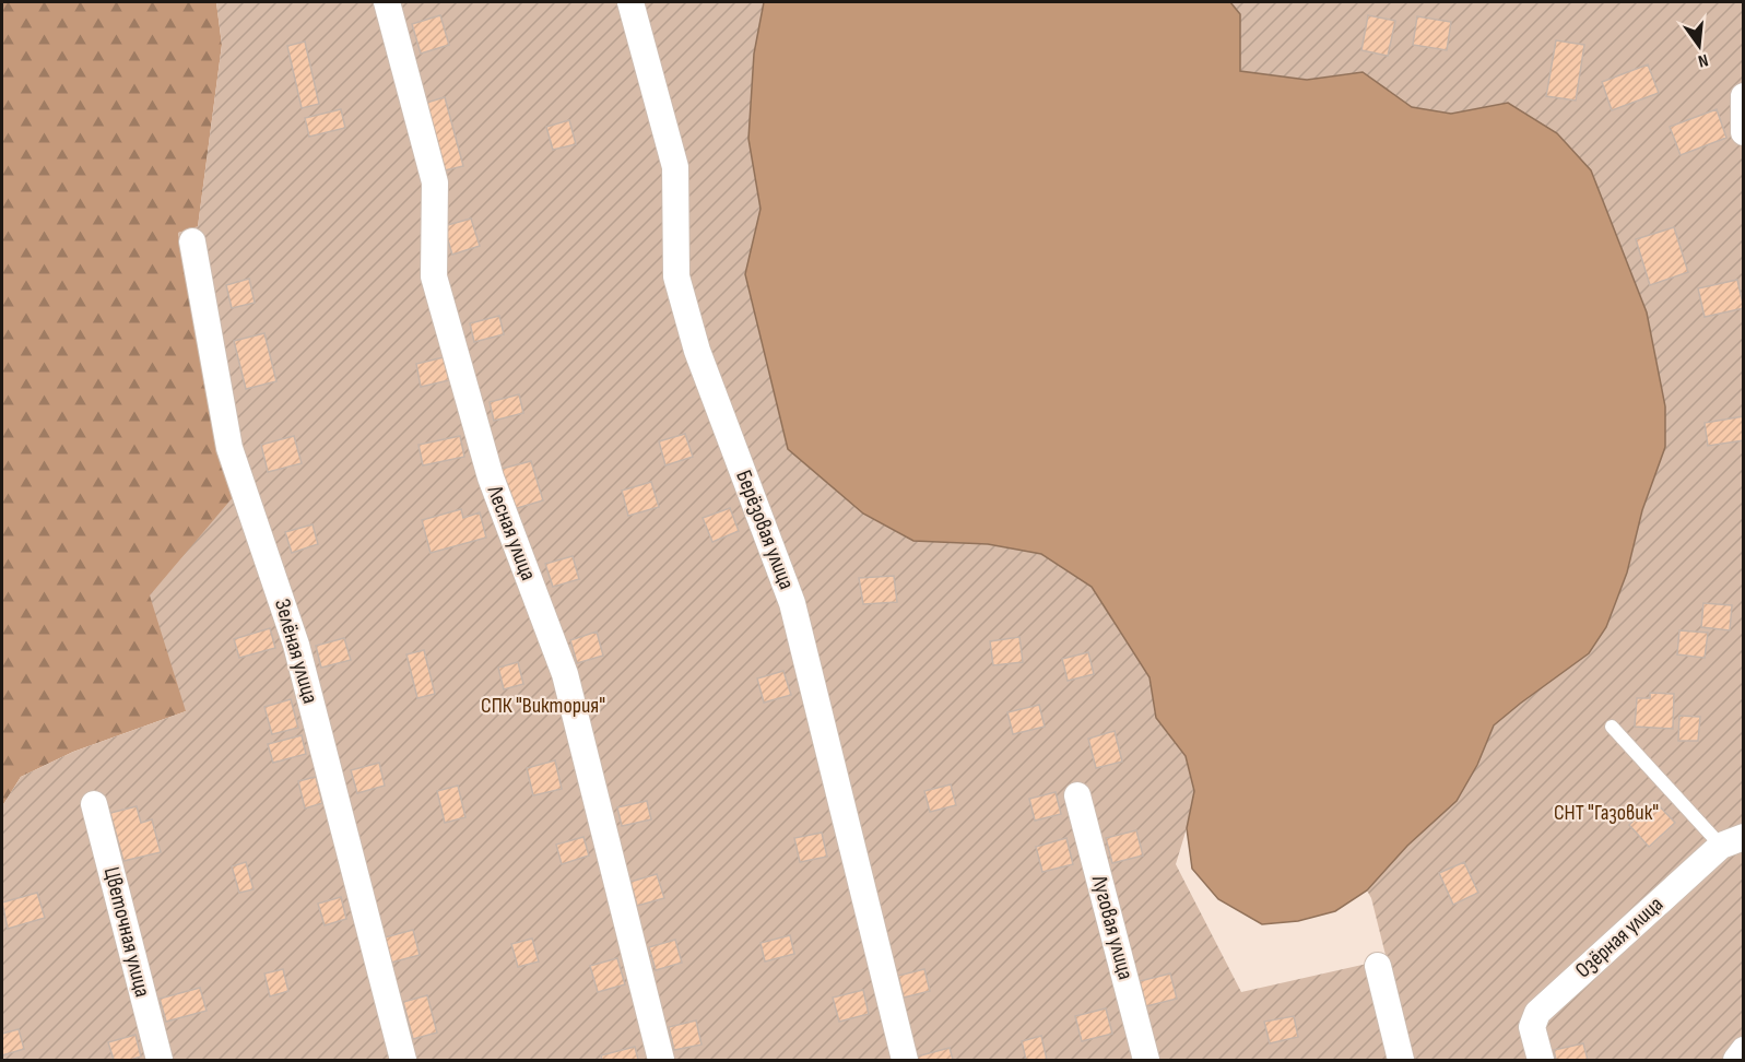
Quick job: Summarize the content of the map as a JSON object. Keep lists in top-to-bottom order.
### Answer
{
  "streets": {
    "street": [
      "Берёзовая улица",
      "Лесная улица",
      "Зелёная улица",
      "Луговая улица",
      "Цветочная улица",
      "Озёрная улица"
    ]
  },
  "parks": ["СПК \"Виктория\"", "СНТ \"Газовик\""],
  "north": "bottom"
}
